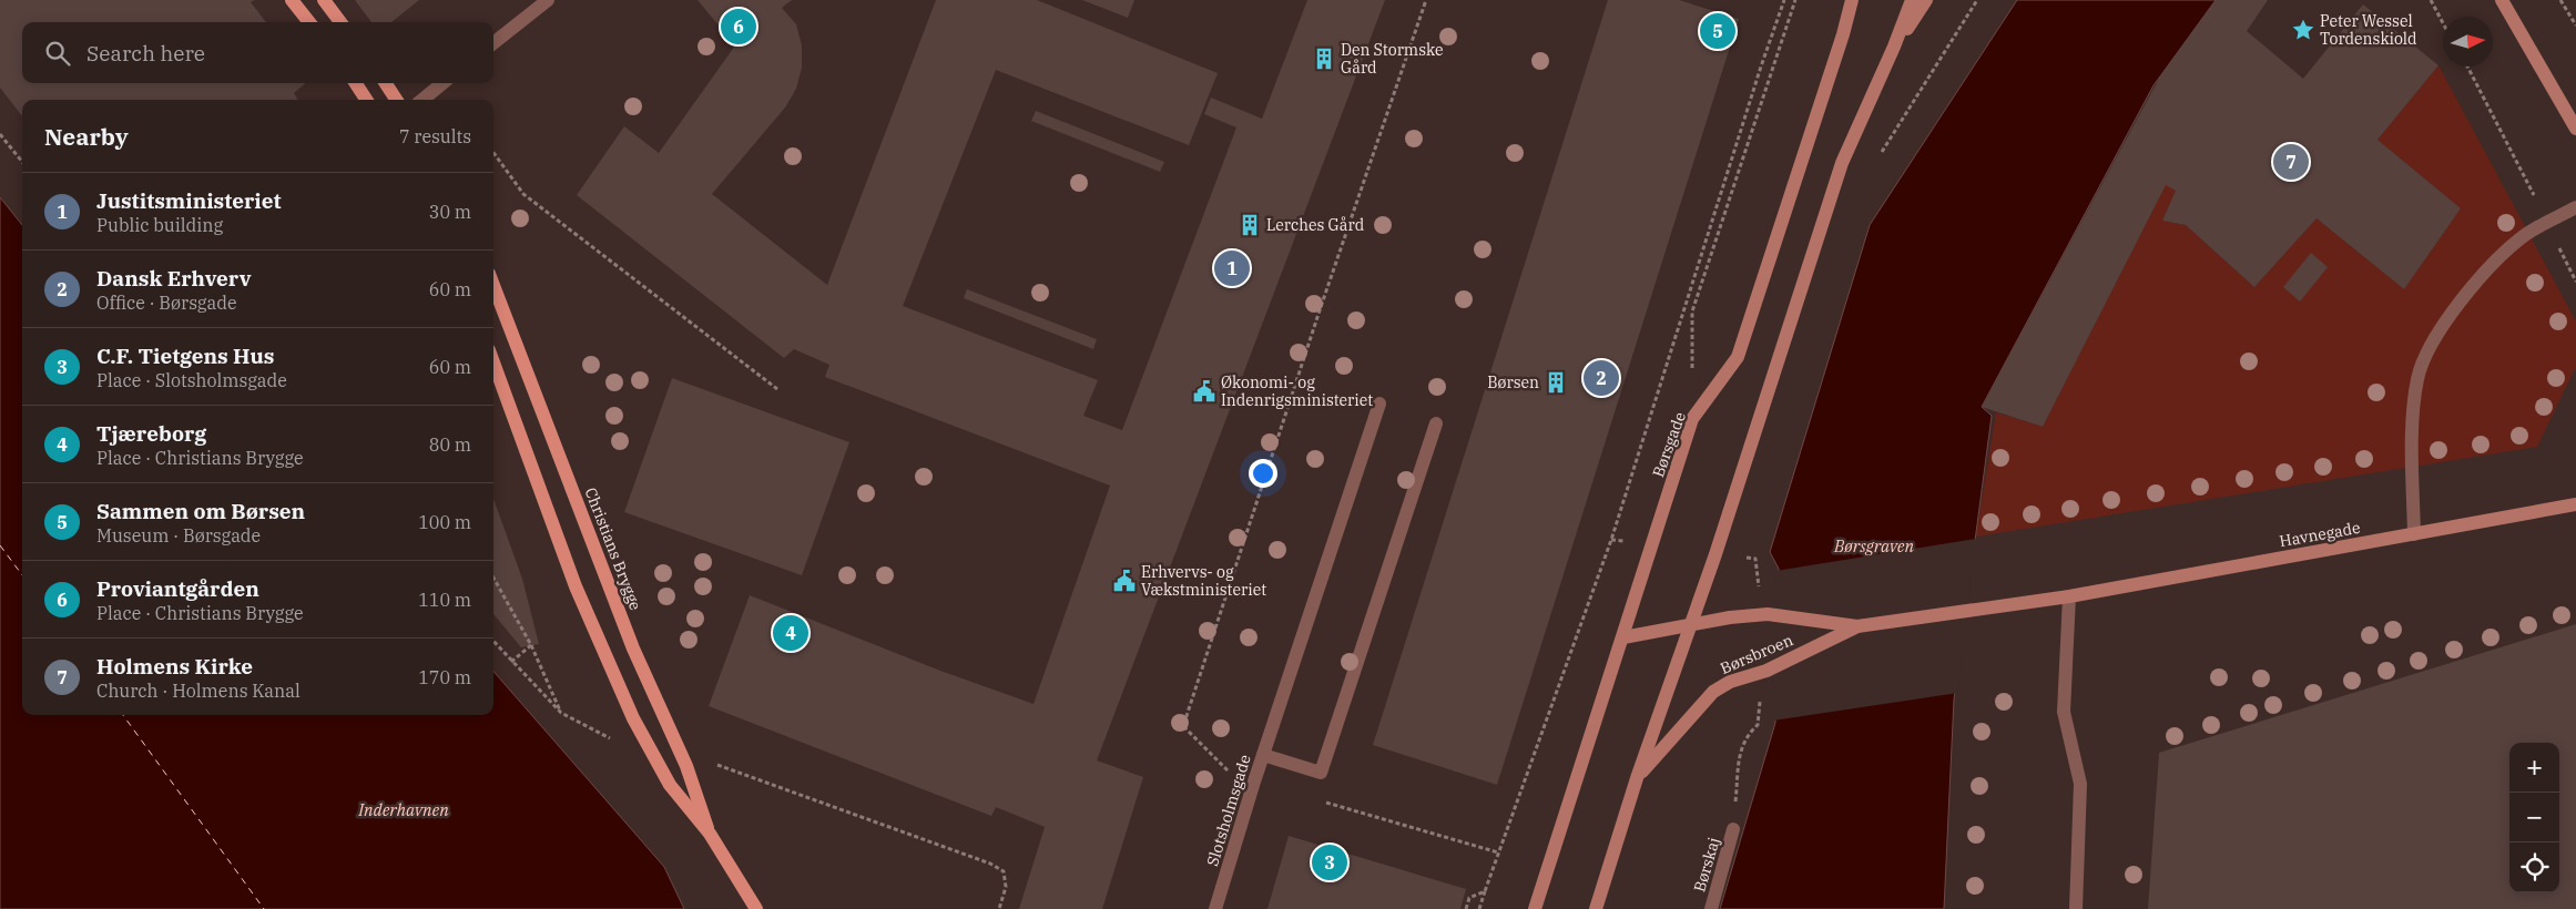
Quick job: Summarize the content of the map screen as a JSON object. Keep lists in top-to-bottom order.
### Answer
{
  "streets": {
    "main road": ["Christians Brygge"],
    "street": [
      "Børsgade",
      "Havnegade",
      "Børsbroen",
      "Slotsholmsgade",
      "Børskaj"
    ]
  },
  "crossings": [
    ["Børsgade", "Børsbroen"],
    ["Havnegade", "Børsbroen"]
  ],
  "water": ["Børsgraven", "Inderhavnen"],
  "places": {
    "place": ["Peter Wessel Tordenskiold"],
    "building": ["Den Stormske Gård", "Lerches Gård", "Børsen"],
    "public building": ["Økonomi- og Indenrigsministeriet", "Erhvervs- og Vækstministeriet"]
  },
  "north": "right",
  "page": {
    "pins": [
      "6",
      "5",
      "7",
      "1",
      "2",
      "4",
      "3"
    ],
    "search": "Search here",
    "heading": ["Nearby", "7 results"],
    "list": [
      {
        "mark": "1",
        "name": "Justitsministeriet",
        "note": "Public building",
        "value": "30 m"
      },
      {
        "mark": "2",
        "name": "Dansk Erhverv",
        "note": "Office · Børsgade",
        "value": "60 m"
      },
      {
        "mark": "3",
        "name": "C.F. Tietgens Hus",
        "note": "Place · Slotsholmsgade",
        "value": "60 m"
      },
      {
        "mark": "4",
        "name": "Tjæreborg",
        "note": "Place · Christians Brygge",
        "value": "80 m"
      },
      {
        "mark": "5",
        "name": "Sammen om Børsen",
        "note": "Museum · Børsgade",
        "value": "100 m"
      },
      {
        "mark": "6",
        "name": "Proviantgården",
        "note": "Place · Christians Brygge",
        "value": "110 m"
      },
      {
        "mark": "7",
        "name": "Holmens Kirke",
        "note": "Church · Holmens Kanal",
        "value": "170 m"
      }
    ],
    "map_buttons": ["+", "−"]
  }
}
